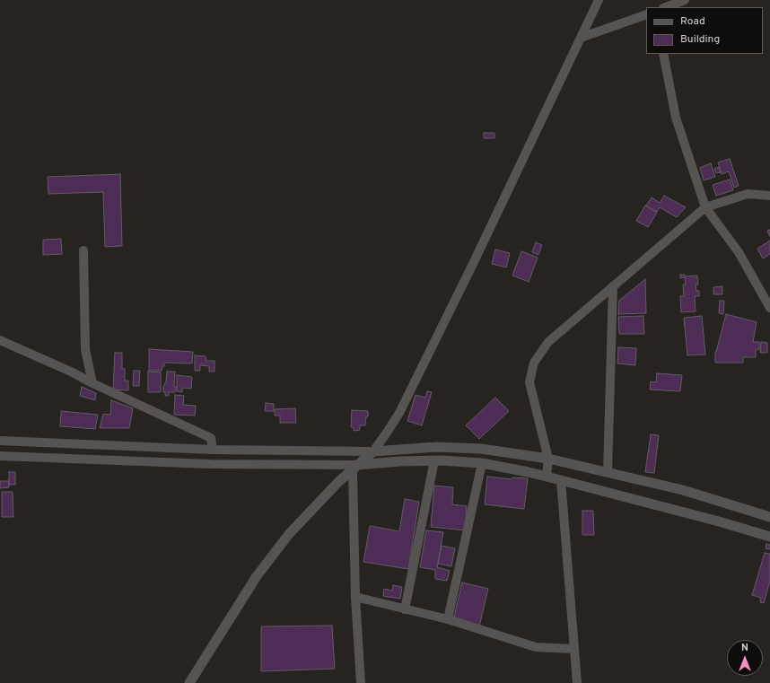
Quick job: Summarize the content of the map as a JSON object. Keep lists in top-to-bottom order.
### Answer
{
  "legend": ["Road", "Building"],
  "north": "top"
}
